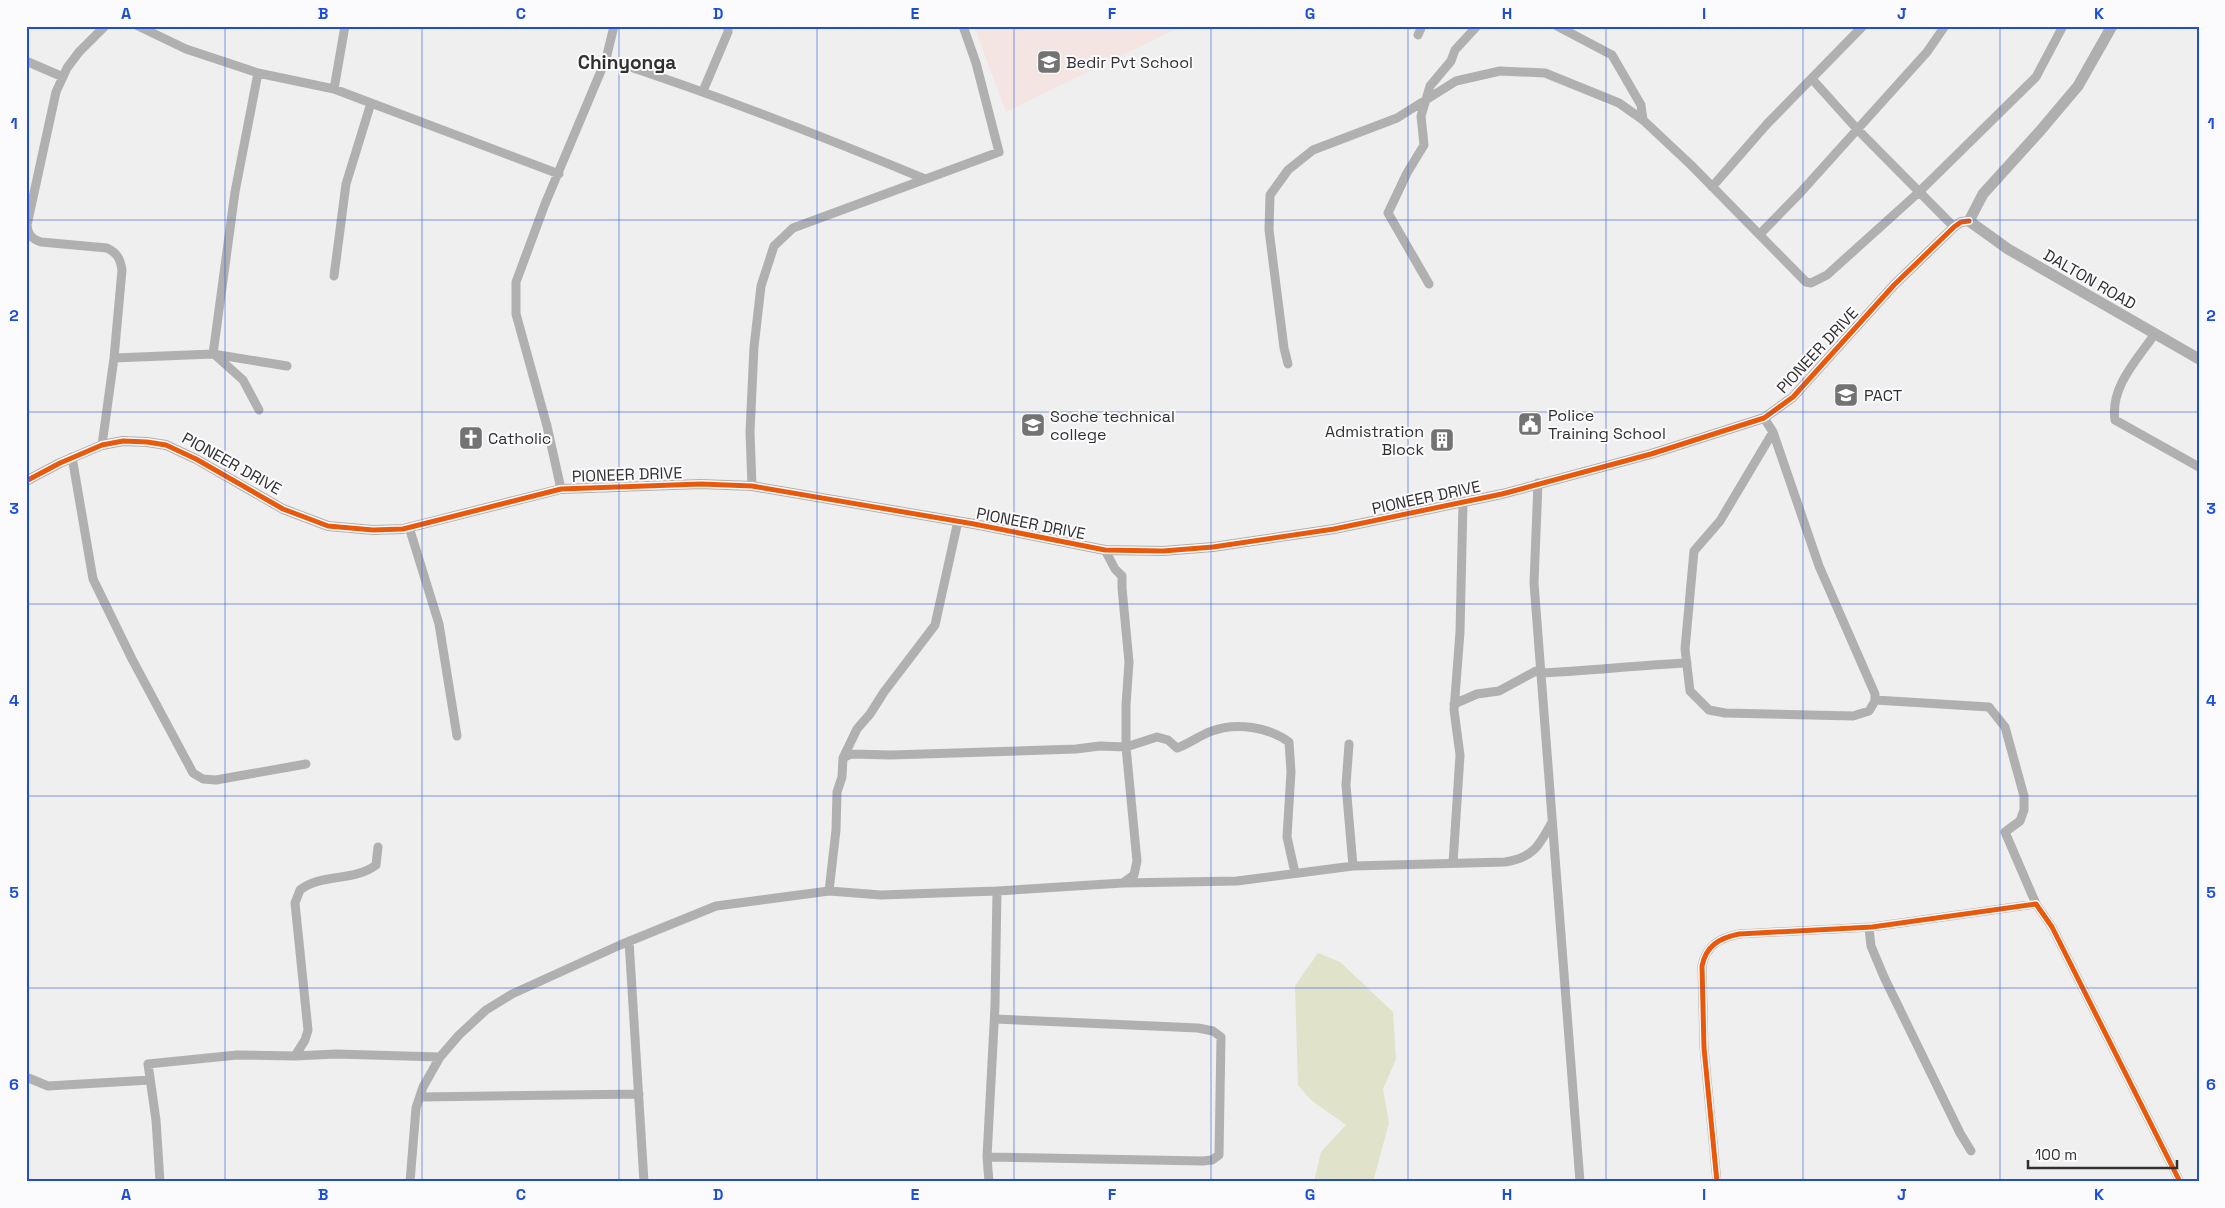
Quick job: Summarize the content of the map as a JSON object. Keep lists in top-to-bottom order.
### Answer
{
  "streets": {
    "main road": ["DALTON ROAD"],
    "street": ["PIONEER DRIVE"]
  },
  "crossings": [
    ["DALTON ROAD", "PIONEER DRIVE"]
  ],
  "districts": ["Chinyonga"],
  "places": {
    "school or university": ["Bedir Pvt School", "PACT", "Soche technical college"],
    "public building": ["Police Training School"],
    "church": ["Catholic"],
    "building": ["Admistration Block"]
  },
  "scale_bar": "100 m",
  "grid": {
    "columns": [
      "A",
      "B",
      "C",
      "D",
      "E",
      "F",
      "G",
      "H",
      "I",
      "J",
      "K"
    ],
    "rows": [
      "1",
      "2",
      "3",
      "4",
      "5",
      "6"
    ]
  }
}
